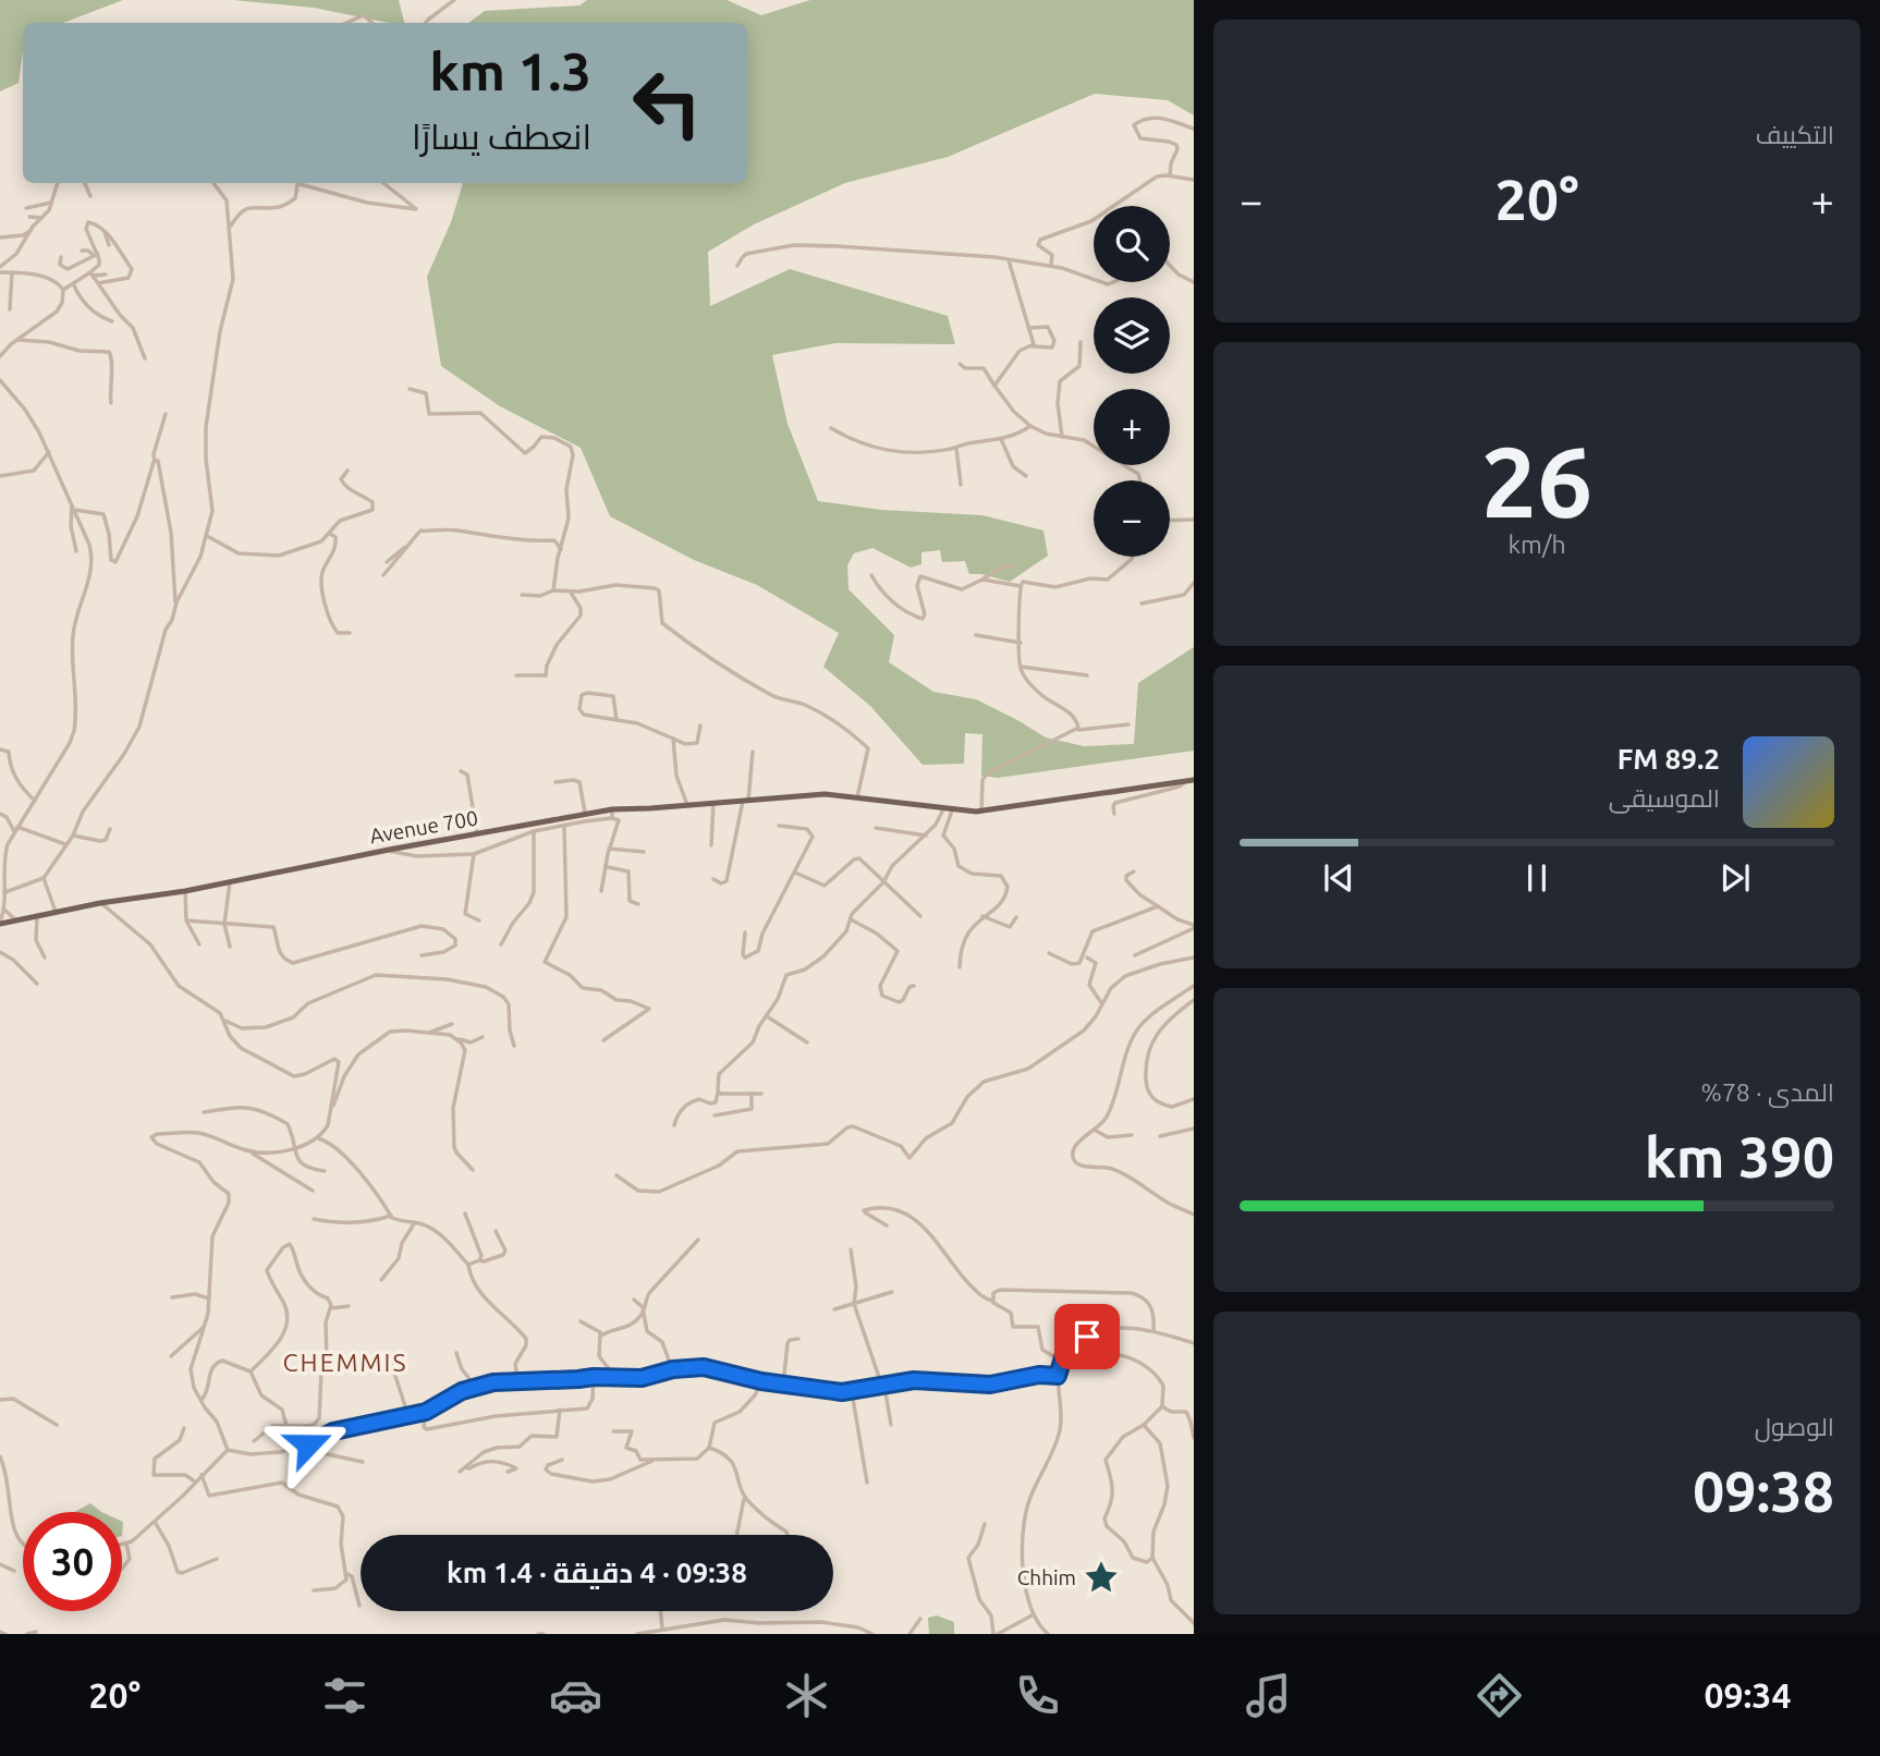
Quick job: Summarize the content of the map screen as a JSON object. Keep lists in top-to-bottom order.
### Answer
{
  "streets": {
    "main road": ["Avenue 700"]
  },
  "districts": ["CHEMMIS"],
  "places": {
    "place": ["Chhim"]
  },
  "page": {
    "tile": [
      "التكييف",
      ["26", "km/h"],
      ["المدى · 78%", "390 km"],
      ["الوصول", "09:38"]
    ],
    "turn": ["1.3 km", "انعطف يسارًا"],
    "heat": ["−", "20°", "+"],
    "map_buttons": ["+", "−"],
    "song": ["89.2 FM", "الموسيقى"],
    "limit": "30",
    "trip": "09:38 · 4 دقيقة · 1.4 km",
    "tabs": ["09:34", "20°"]
  }
}
